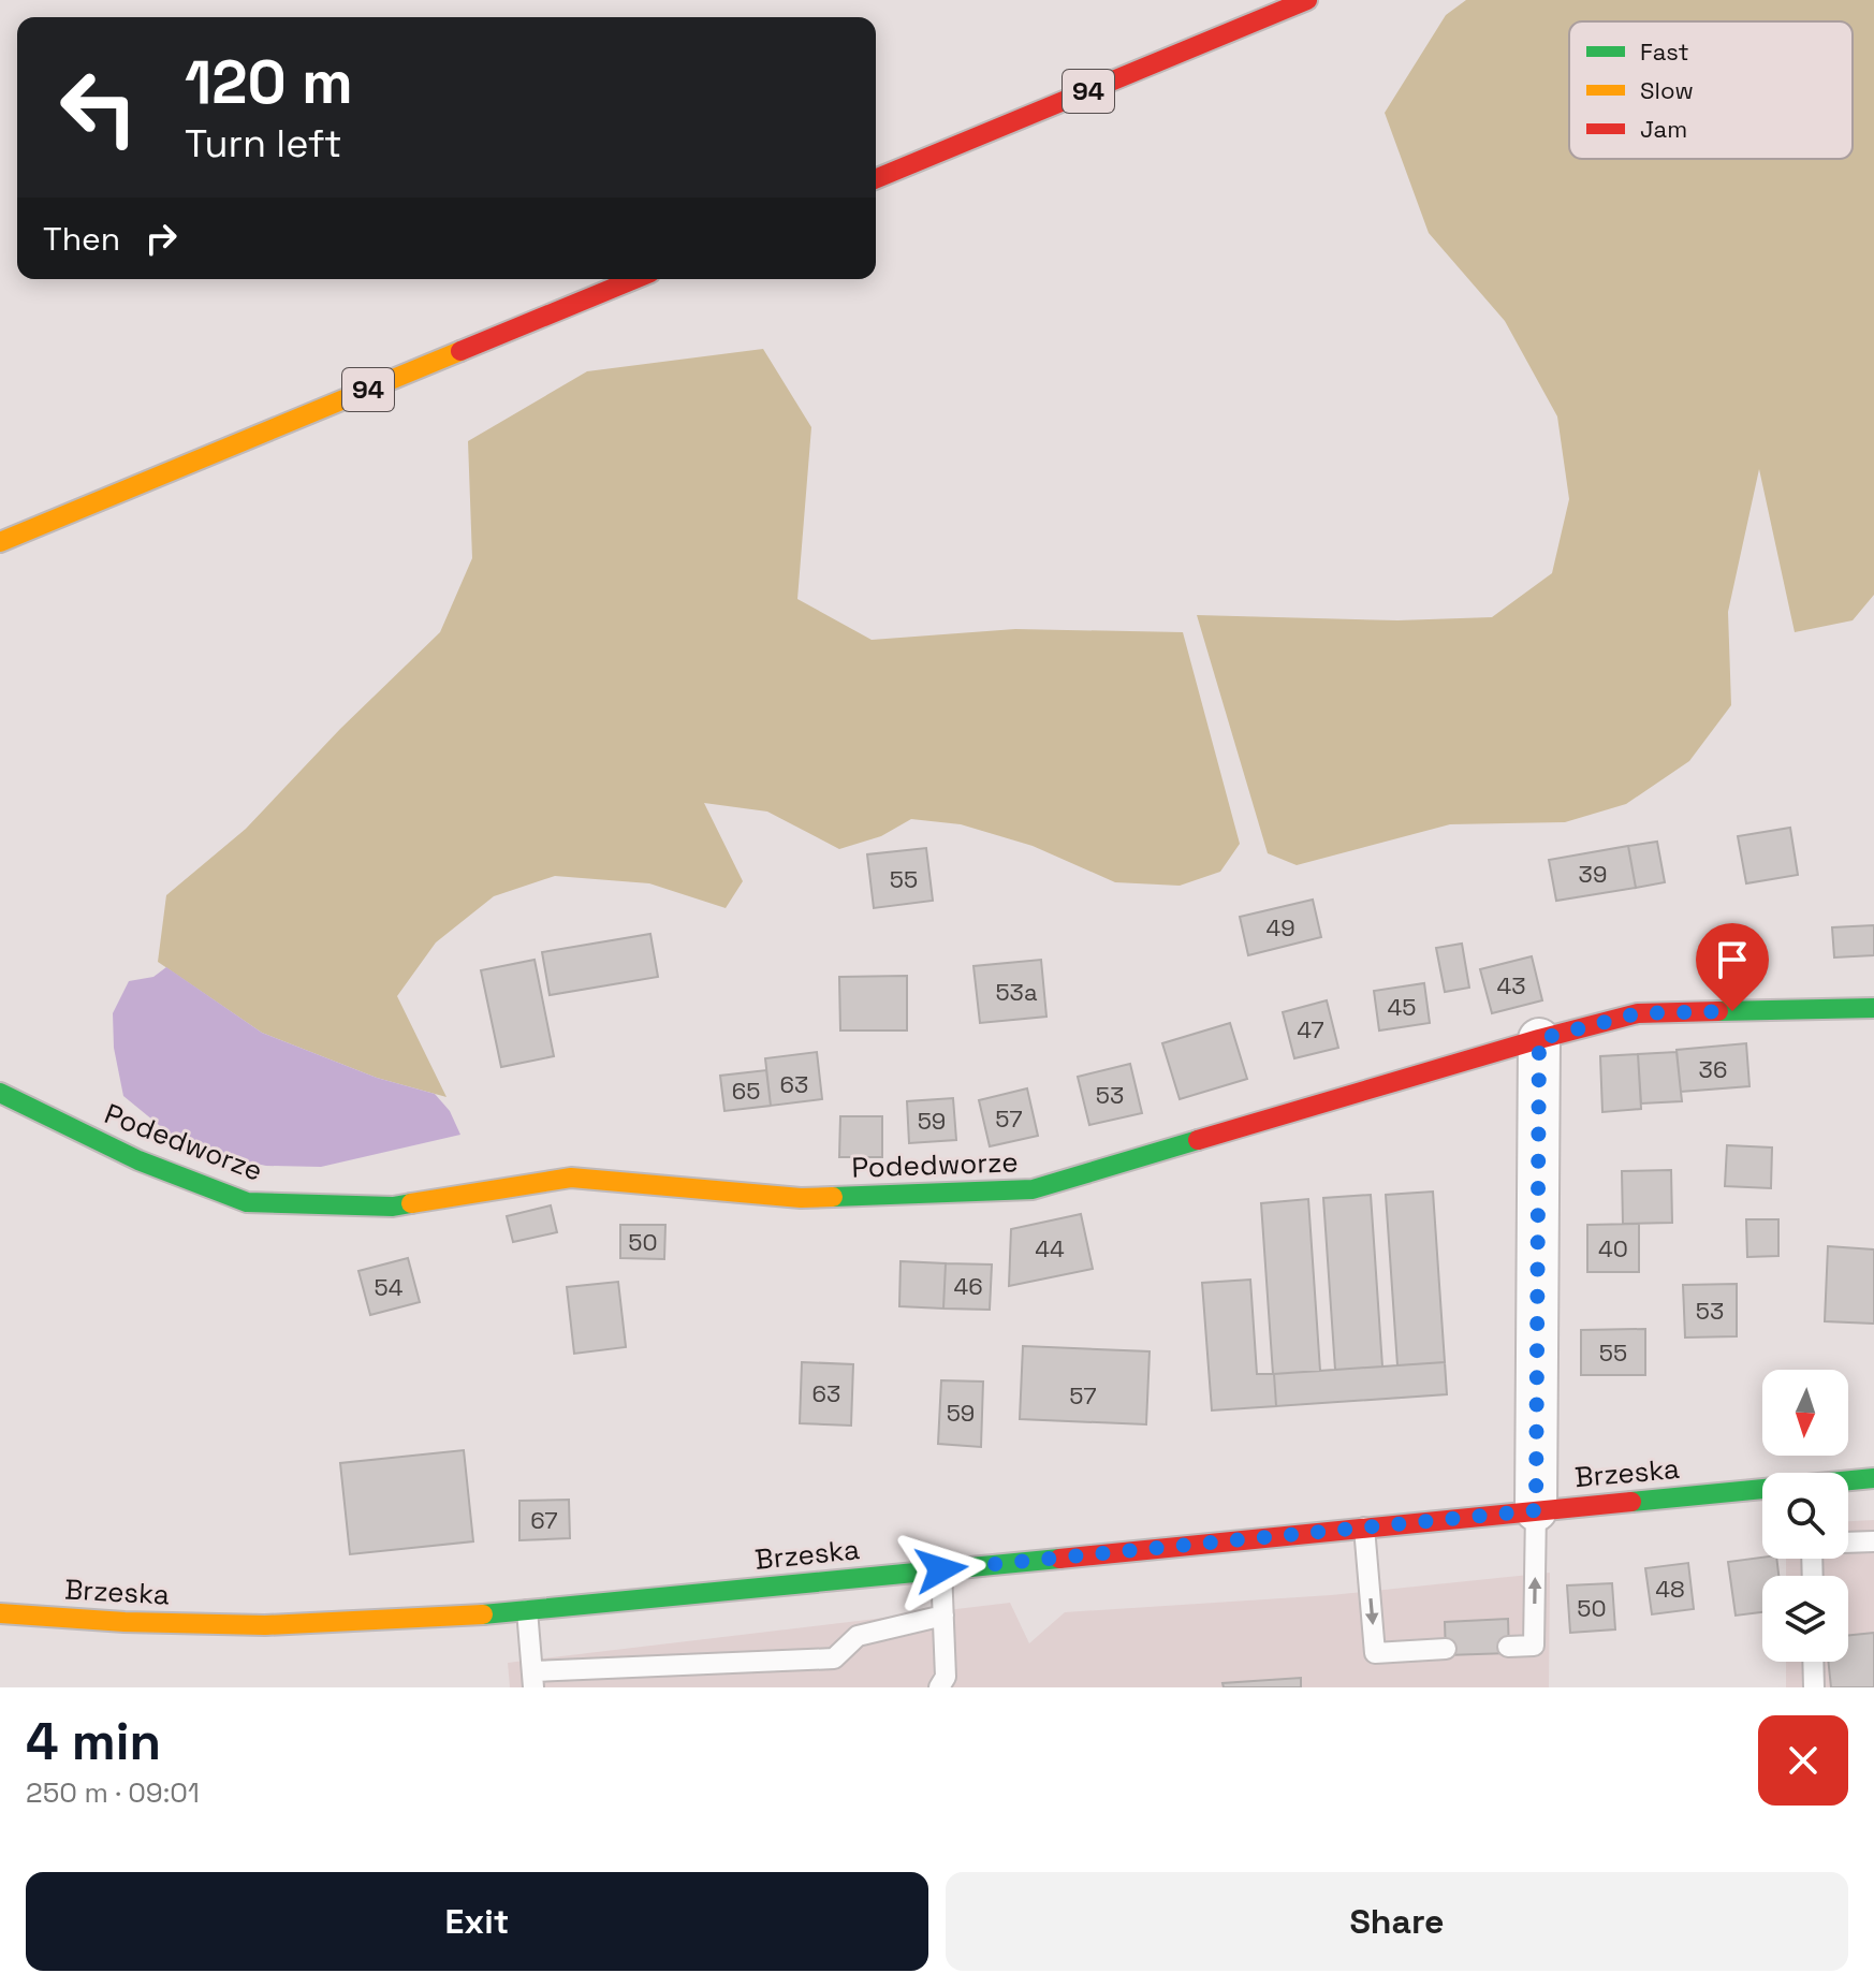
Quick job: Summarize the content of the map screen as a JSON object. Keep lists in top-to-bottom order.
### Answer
{
  "streets": {
    "main road": ["94", "Podedworze", "Brzeska"]
  },
  "house_numbers": [
    "39",
    "55",
    "49",
    "43",
    "53a",
    "45",
    "47",
    "36",
    "63",
    "65",
    "53",
    "57",
    "59",
    "50",
    "44",
    "40",
    "46",
    "54",
    "53",
    "55",
    "63",
    "57",
    "59",
    "67",
    "48",
    "50"
  ],
  "legend": ["Fast", "Slow", "Jam"],
  "north": "bottom",
  "page": {
    "turn": ["120 m", "Turn left"],
    "then": "Then",
    "heading": ["4 min", "250 m · 09:01"],
    "buttons": ["Exit", "Share"]
  }
}
